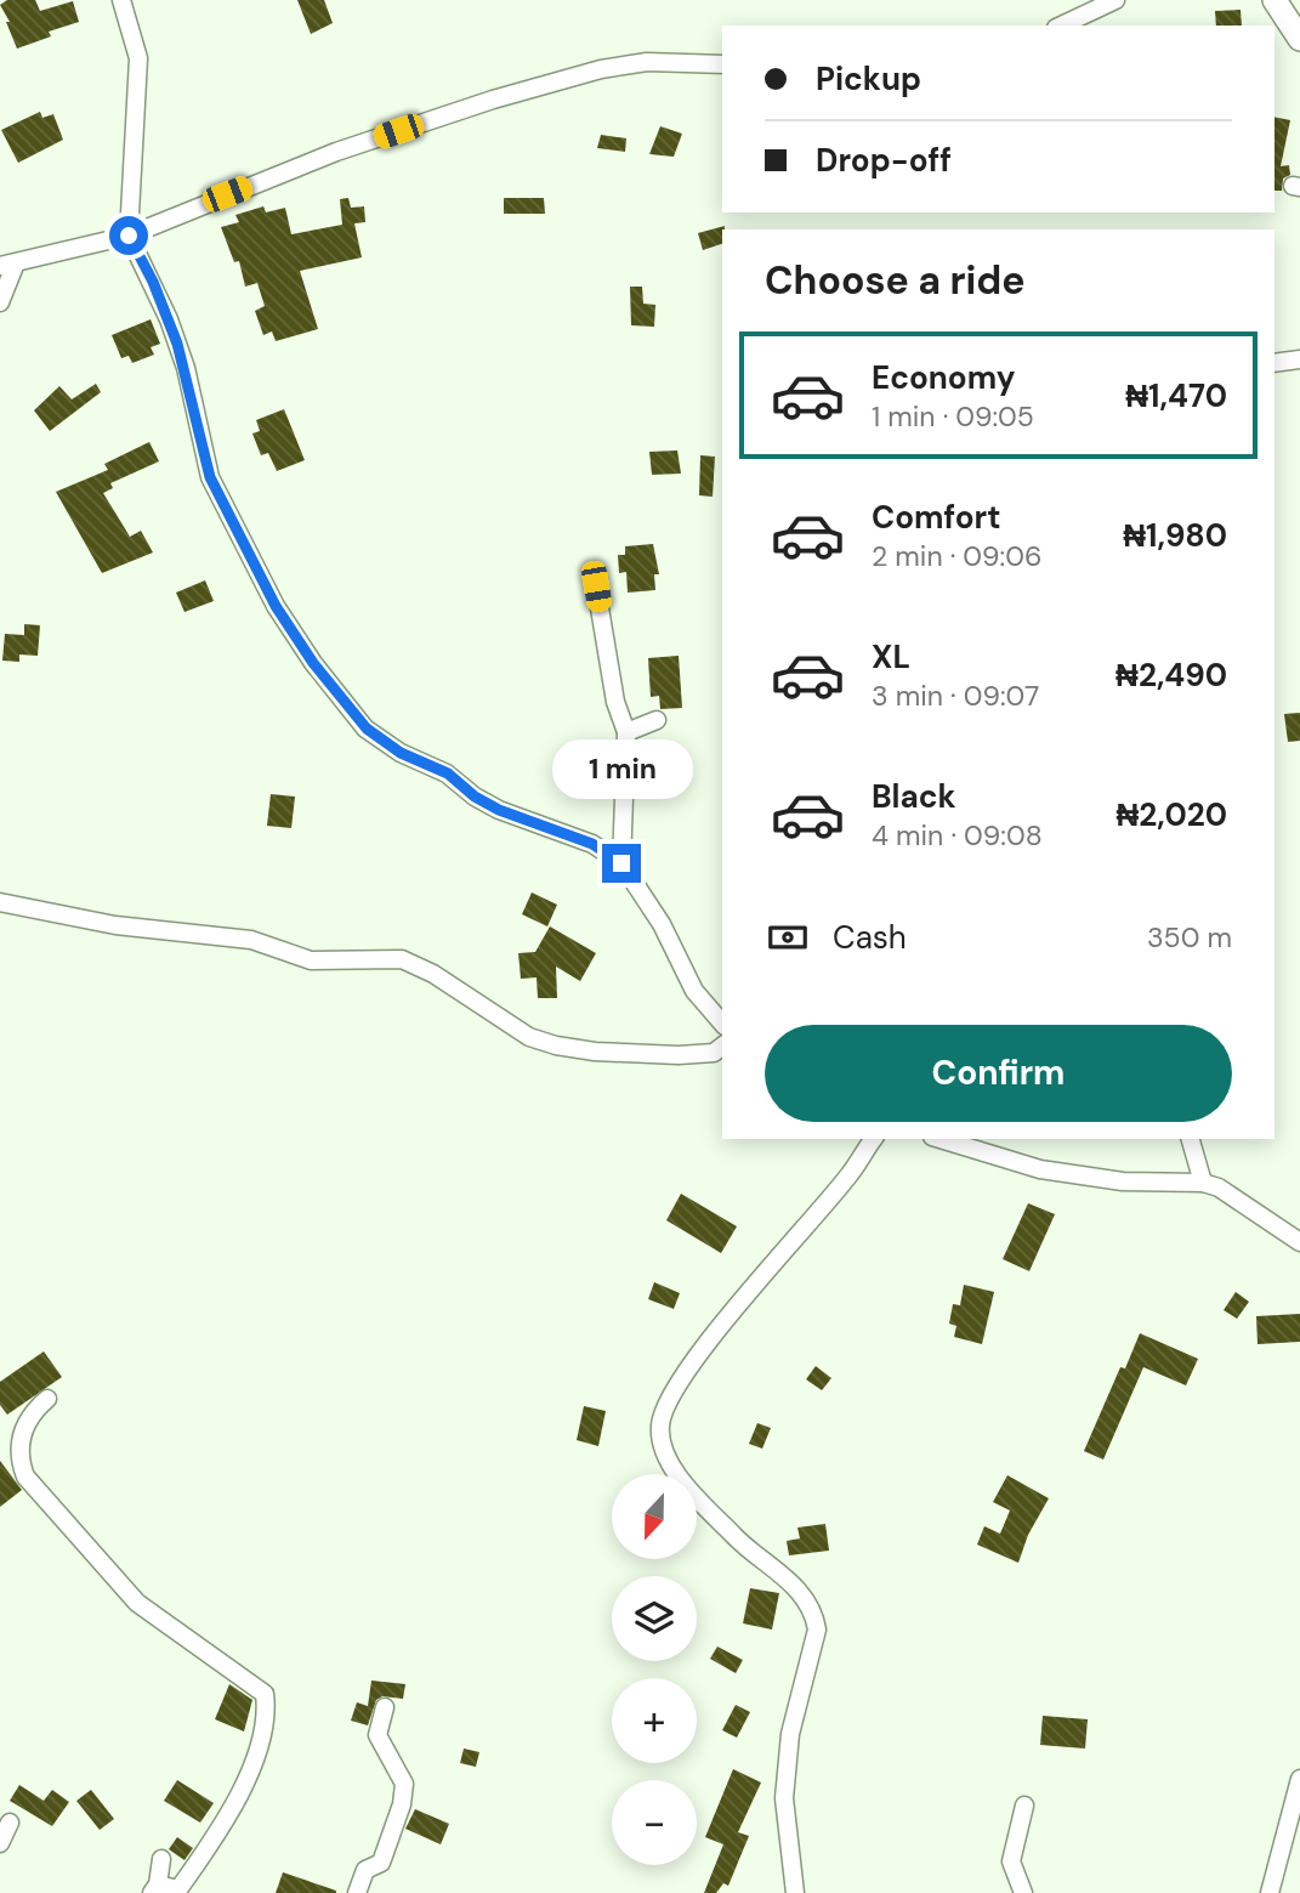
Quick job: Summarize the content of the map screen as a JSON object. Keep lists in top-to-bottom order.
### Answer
{
  "north": "bottom",
  "page": {
    "banner": ["Pickup", "Drop-off"],
    "heading": "Choose a ride",
    "list": [
      {
        "name": "Economy",
        "note": "1 min · 09:05",
        "value": "₦1,470"
      },
      {
        "name": "Comfort",
        "note": "2 min · 09:06",
        "value": "₦1,980"
      },
      {
        "name": "XL",
        "note": "3 min · 09:07",
        "value": "₦2,490"
      },
      {
        "name": "Black",
        "note": "4 min · 09:08",
        "value": "₦2,020"
      }
    ],
    "bubble": "1 min",
    "pay": ["Cash", "350 m"],
    "buttons": "Confirm",
    "map_buttons": ["+", "−"]
  }
}
